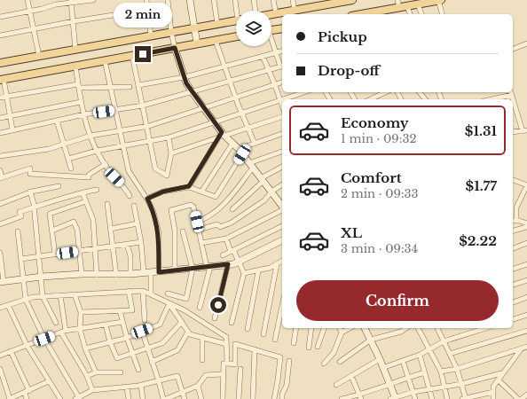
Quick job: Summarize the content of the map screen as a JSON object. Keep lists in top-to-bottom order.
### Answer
{
  "page": {
    "bubble": "2 min",
    "banner": ["Pickup", "Drop-off"],
    "list": [
      {
        "name": "Economy",
        "note": "1 min · 09:32",
        "value": "$1.31"
      },
      {
        "name": "Comfort",
        "note": "2 min · 09:33",
        "value": "$1.77"
      },
      {
        "name": "XL",
        "note": "3 min · 09:34",
        "value": "$2.22"
      }
    ],
    "buttons": "Confirm"
  }
}
